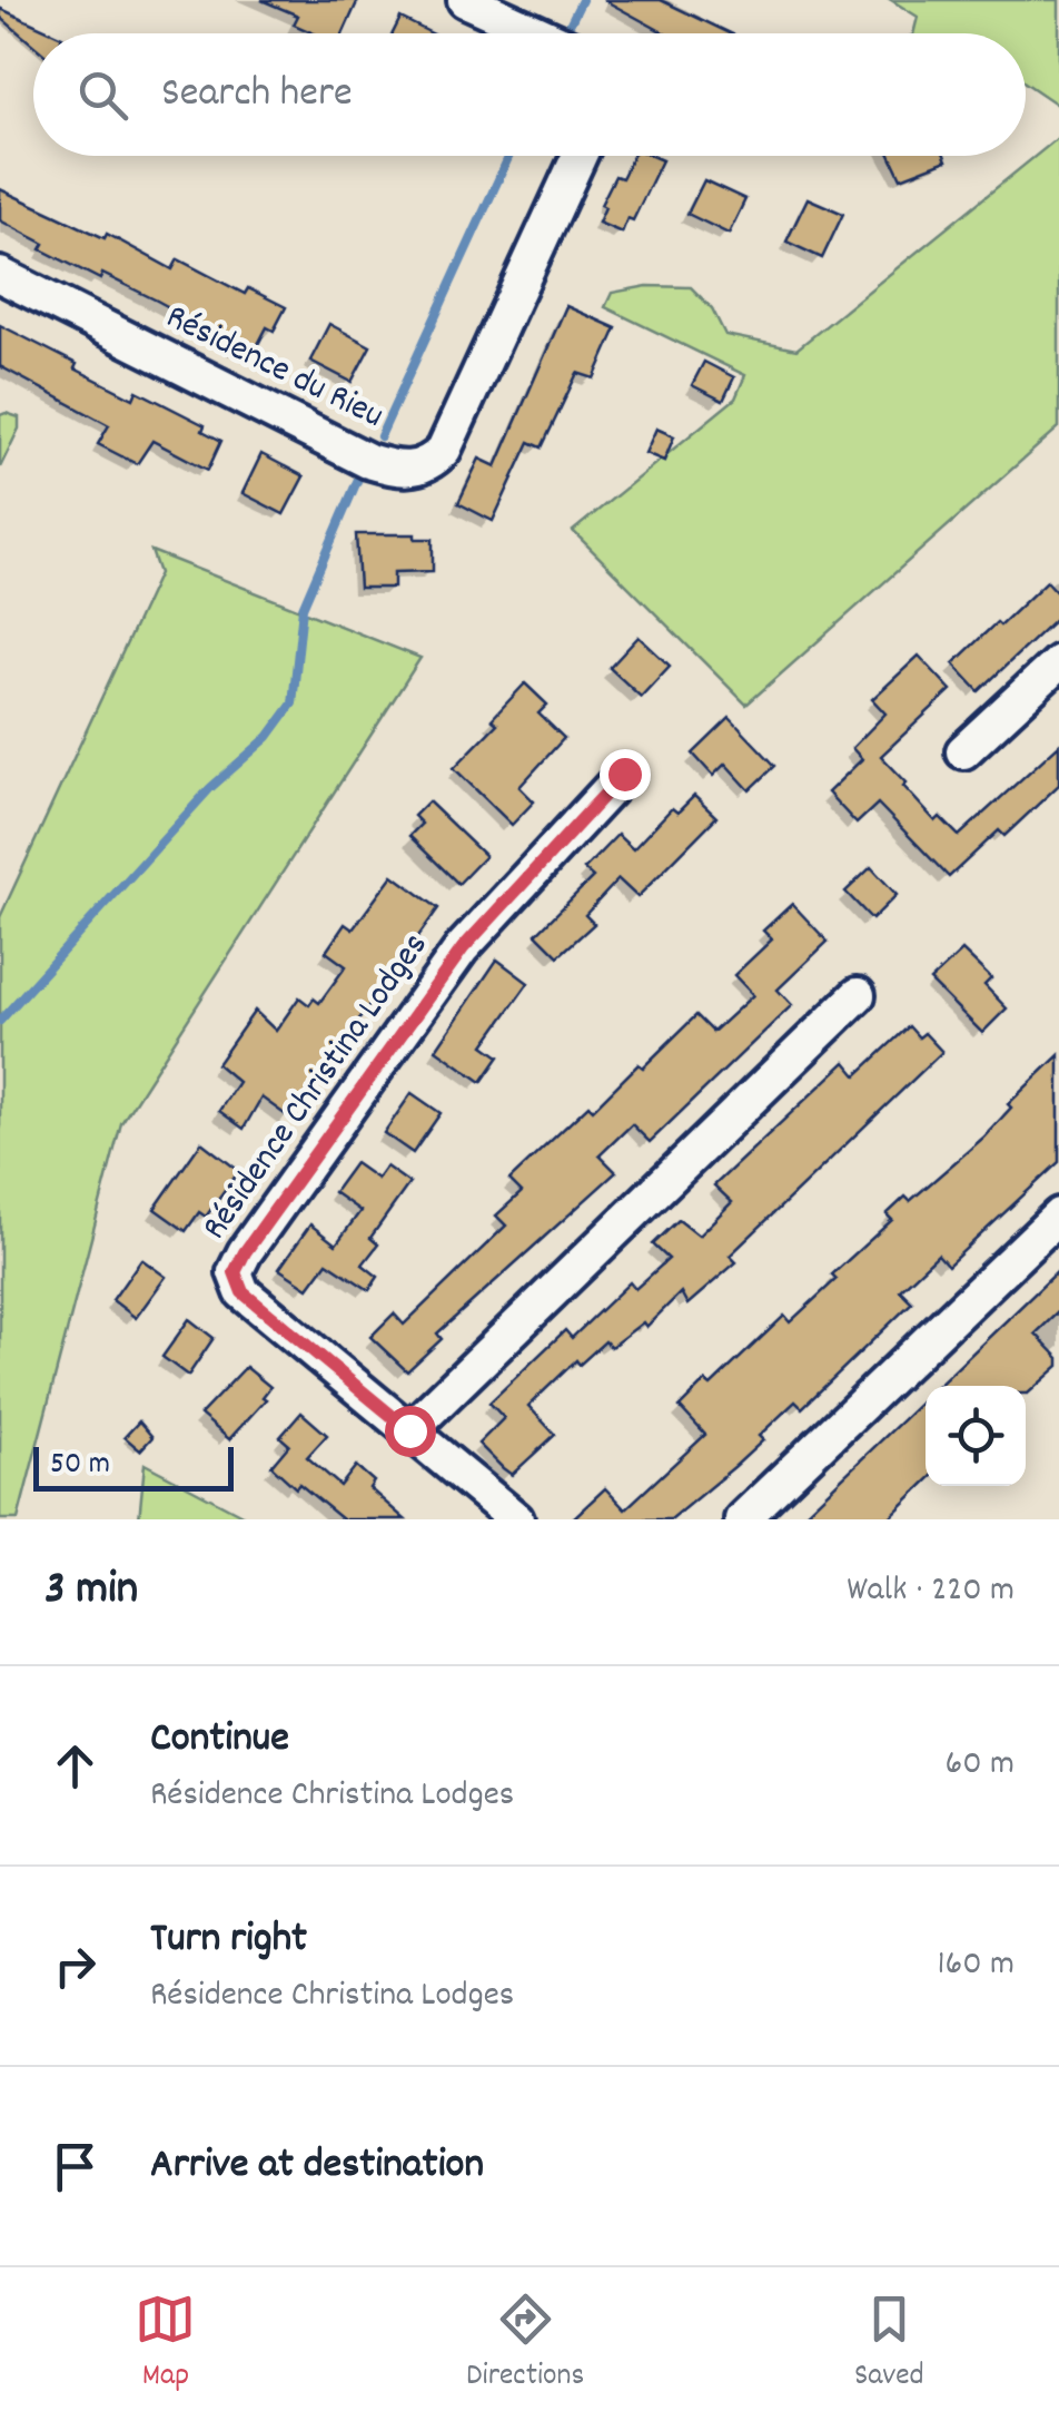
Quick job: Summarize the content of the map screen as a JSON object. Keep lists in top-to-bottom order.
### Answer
{
  "streets": {
    "street": ["Résidence du Rieu", "Résidence Christina Lodges"]
  },
  "scale_bar": "50 m",
  "page": {
    "search": "Search here",
    "scale": "50 m",
    "heading": ["3 min", "Walk · 220 m"],
    "list": [
      ["Continue", "Résidence Christina Lodges", "60 m"],
      ["Turn right", "Résidence Christina Lodges", "160 m"],
      "Arrive at destination"
    ],
    "nav": ["Map", "Directions", "Saved"]
  }
}
